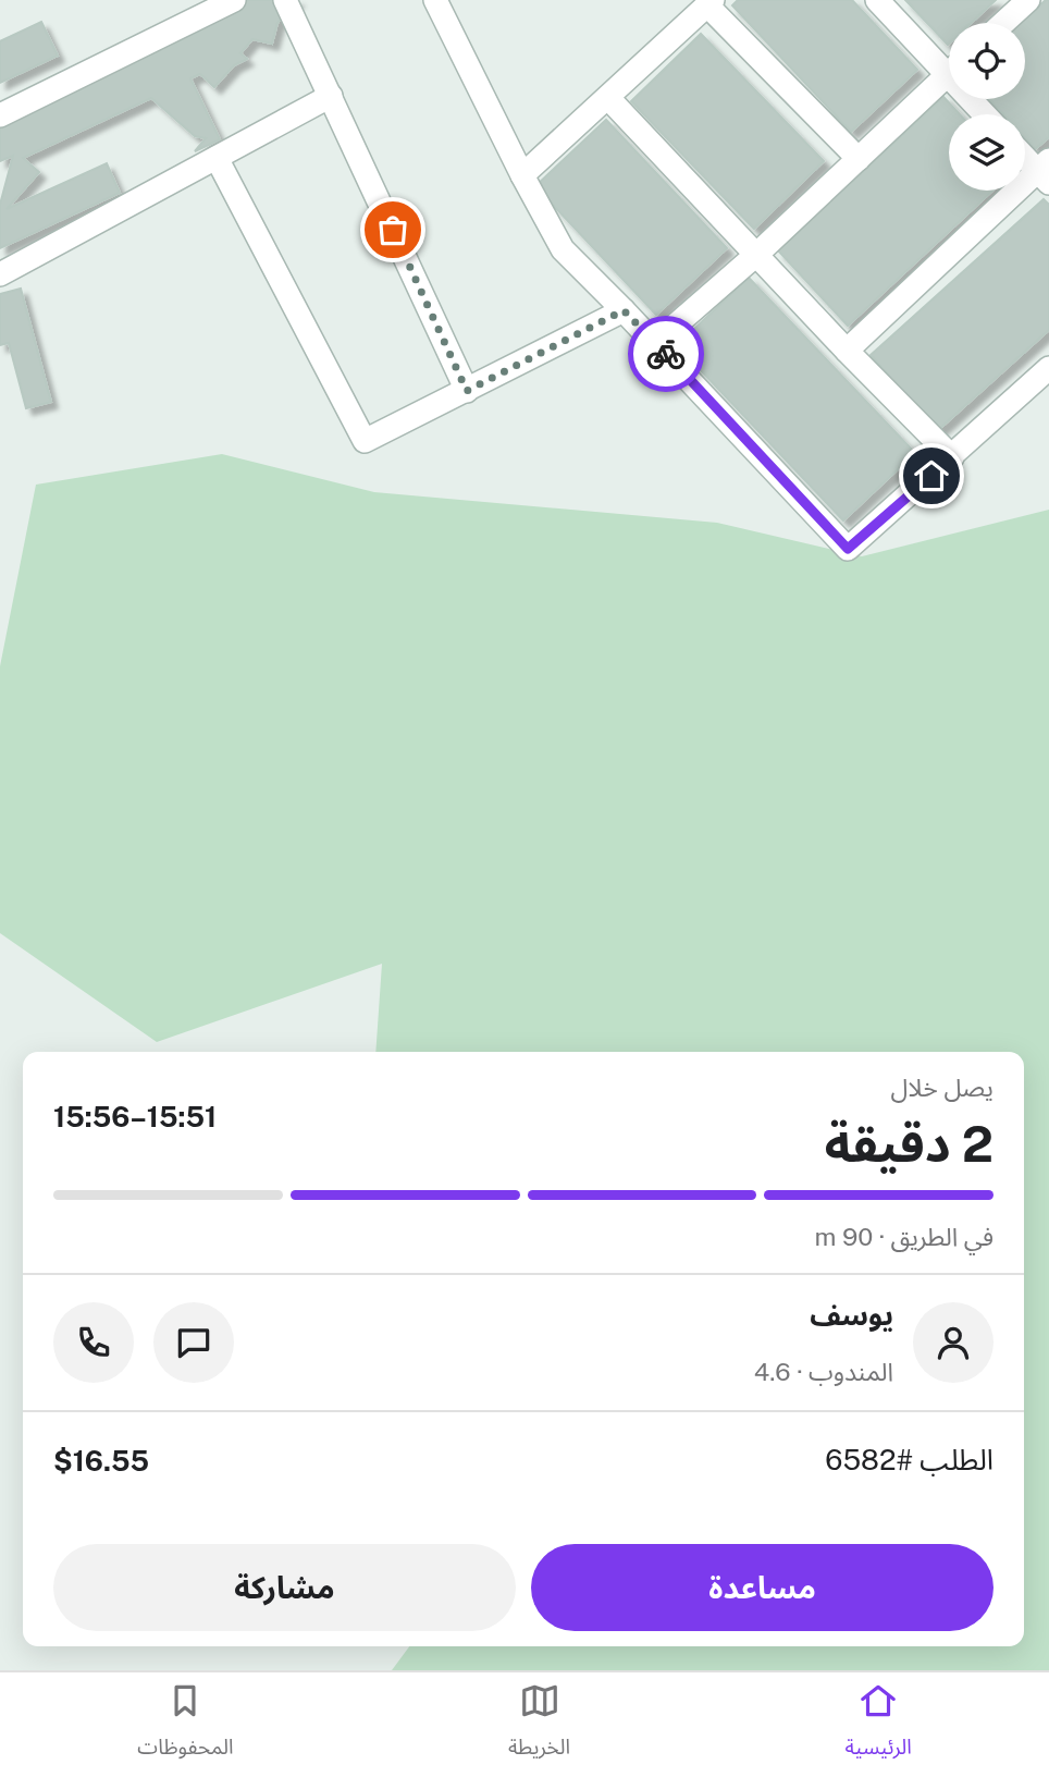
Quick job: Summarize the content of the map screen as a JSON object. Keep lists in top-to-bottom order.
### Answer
{
  "page": {
    "heading": ["2 دقيقة", "يصل خلال", "15:51–15:56"],
    "panel": [
      "يوسف",
      "المندوب · 4.6",
      "الطلب #6582",
      "$16.55"
    ],
    "bar": "في الطريق · 90 m",
    "buttons": ["مساعدة", "مشاركة"],
    "tabs": ["الرئيسية", "الخريطة", "المحفوظات"]
  }
}
